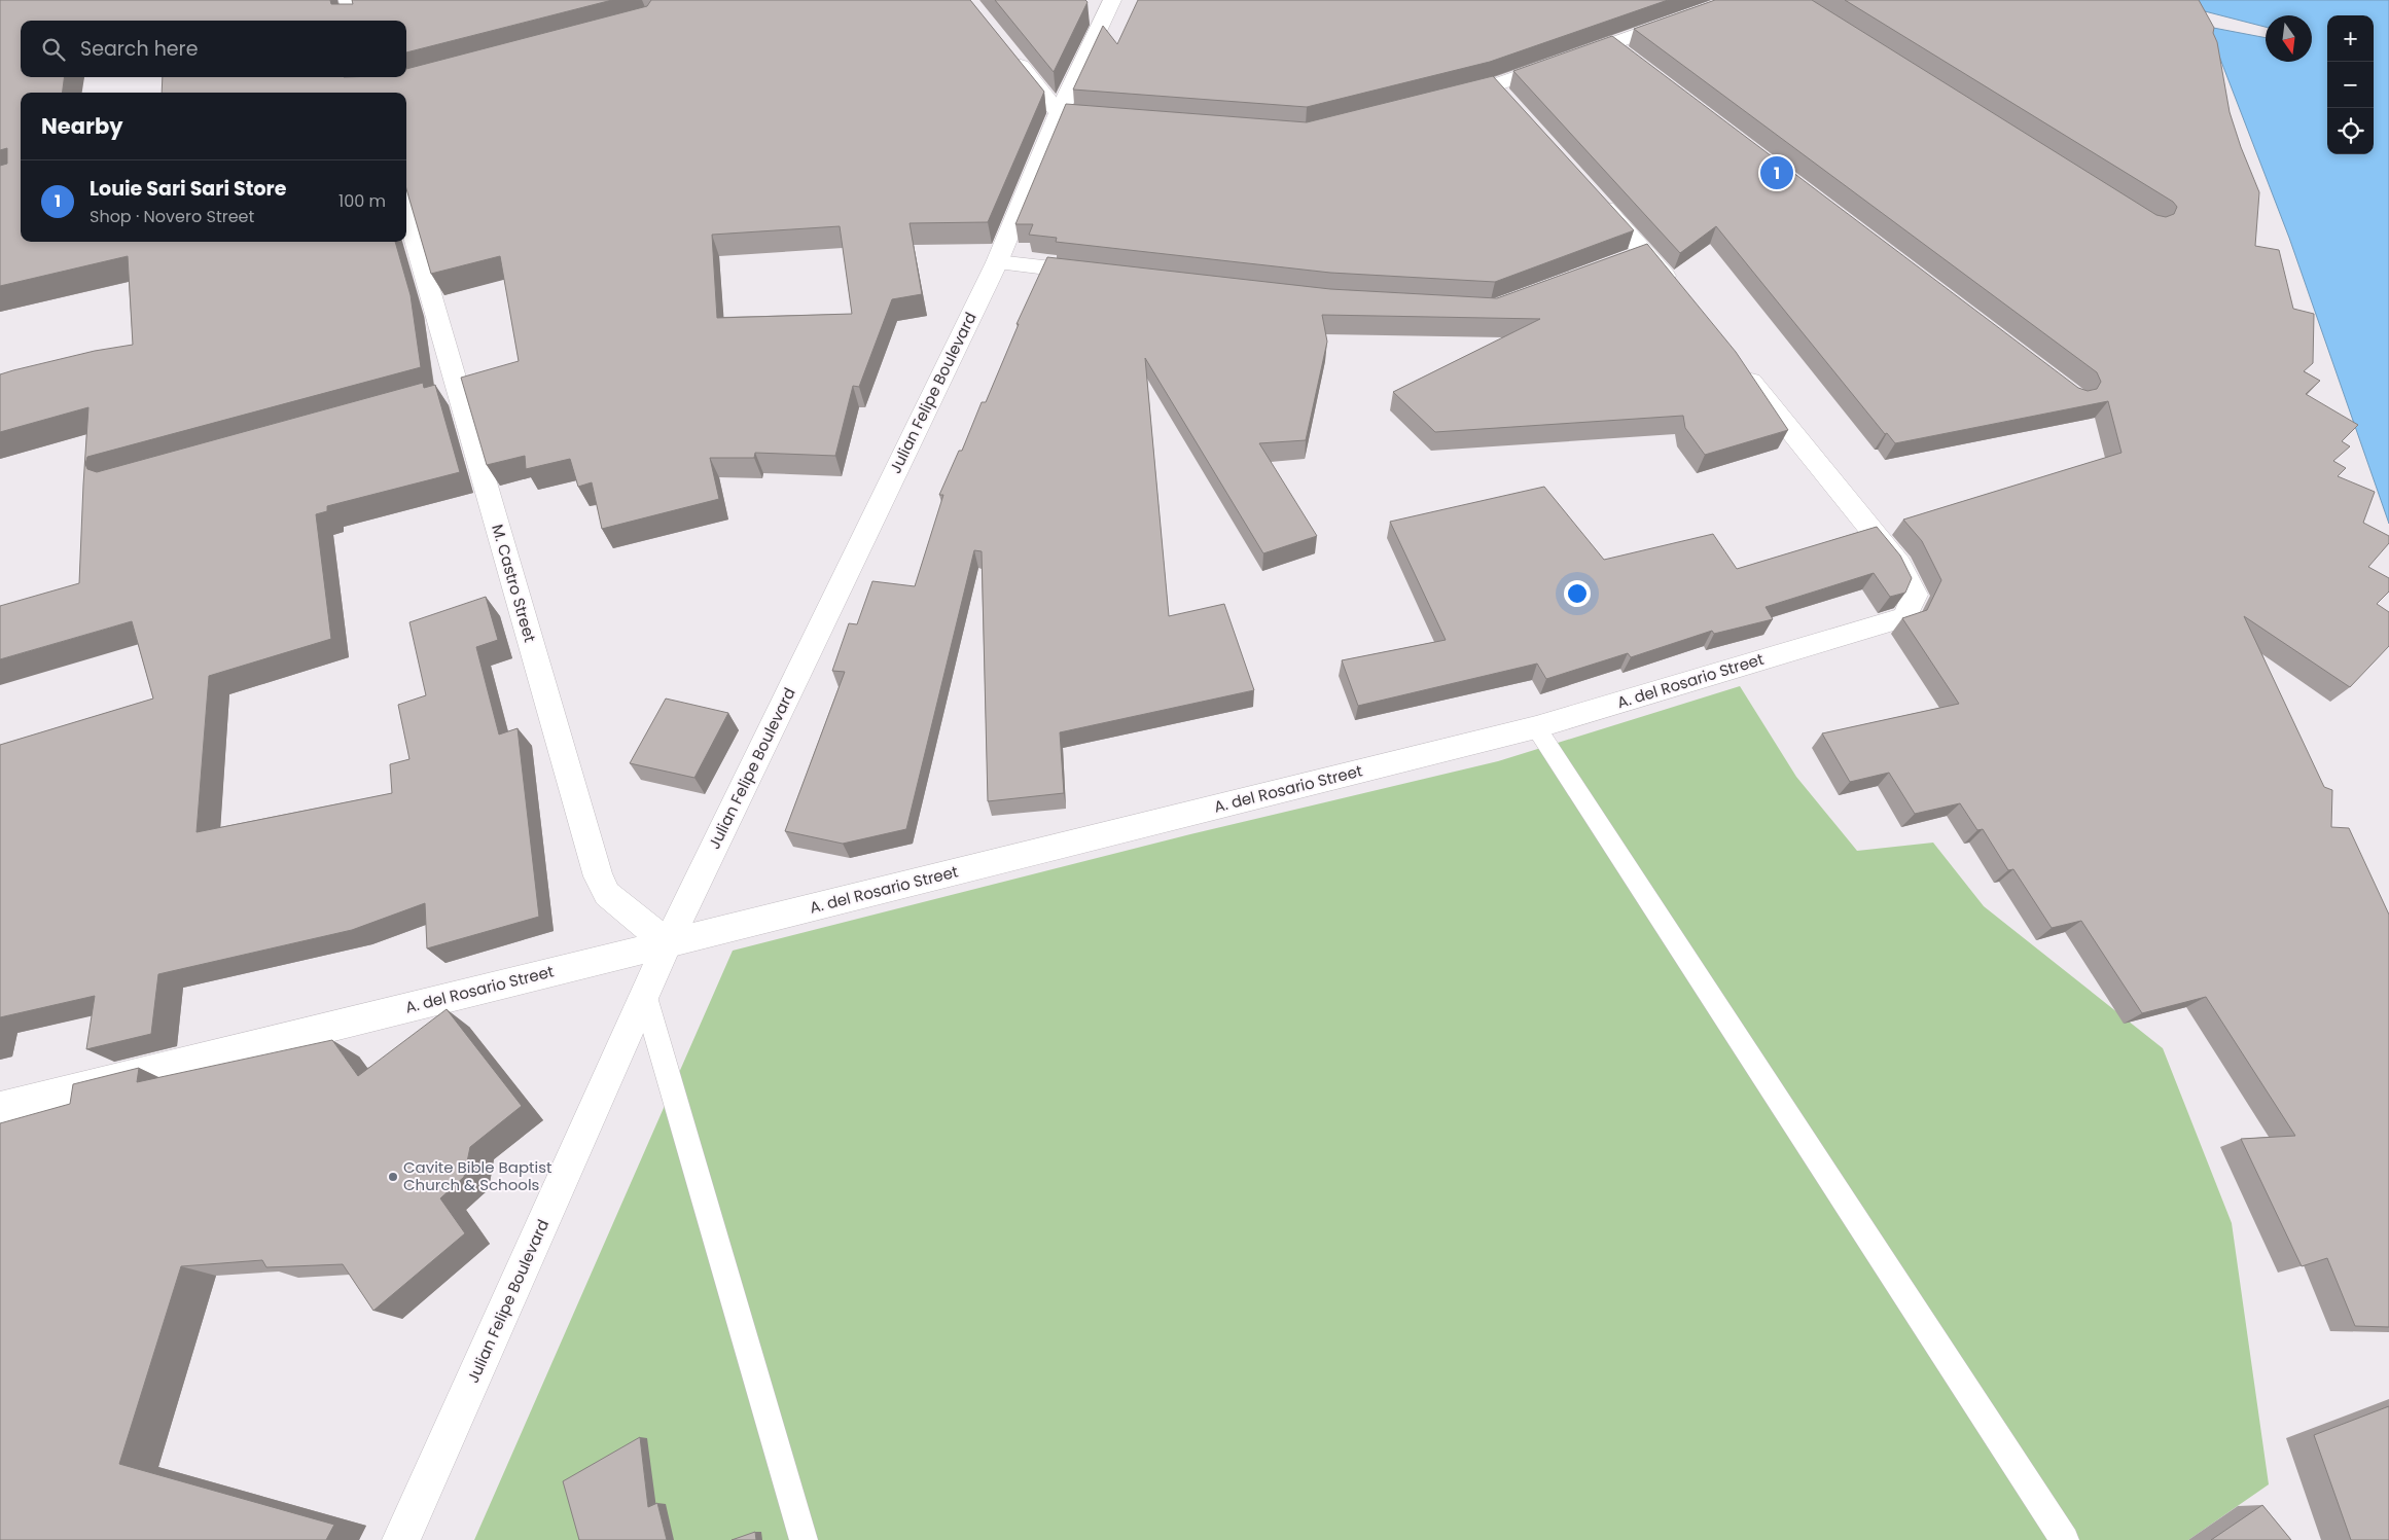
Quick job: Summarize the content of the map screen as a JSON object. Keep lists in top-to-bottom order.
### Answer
{
  "streets": {
    "street": ["Julian Felipe Boulevard", "M. Castro Street", "A. del Rosario Street"]
  },
  "crossings": [
    ["Julian Felipe Boulevard", "M. Castro Street"],
    ["Julian Felipe Boulevard", "A. del Rosario Street"],
    ["M. Castro Street", "A. del Rosario Street"]
  ],
  "places": ["Cavite Bible Baptist Church & Schools"],
  "north": "bottom",
  "page": {
    "map_buttons": ["+", "−"],
    "search": "Search here",
    "heading": "Nearby",
    "pins": "1",
    "list": [
      {
        "mark": "1",
        "name": "Louie Sari Sari Store",
        "note": "Shop · Novero Street",
        "value": "100 m"
      }
    ]
  }
}
